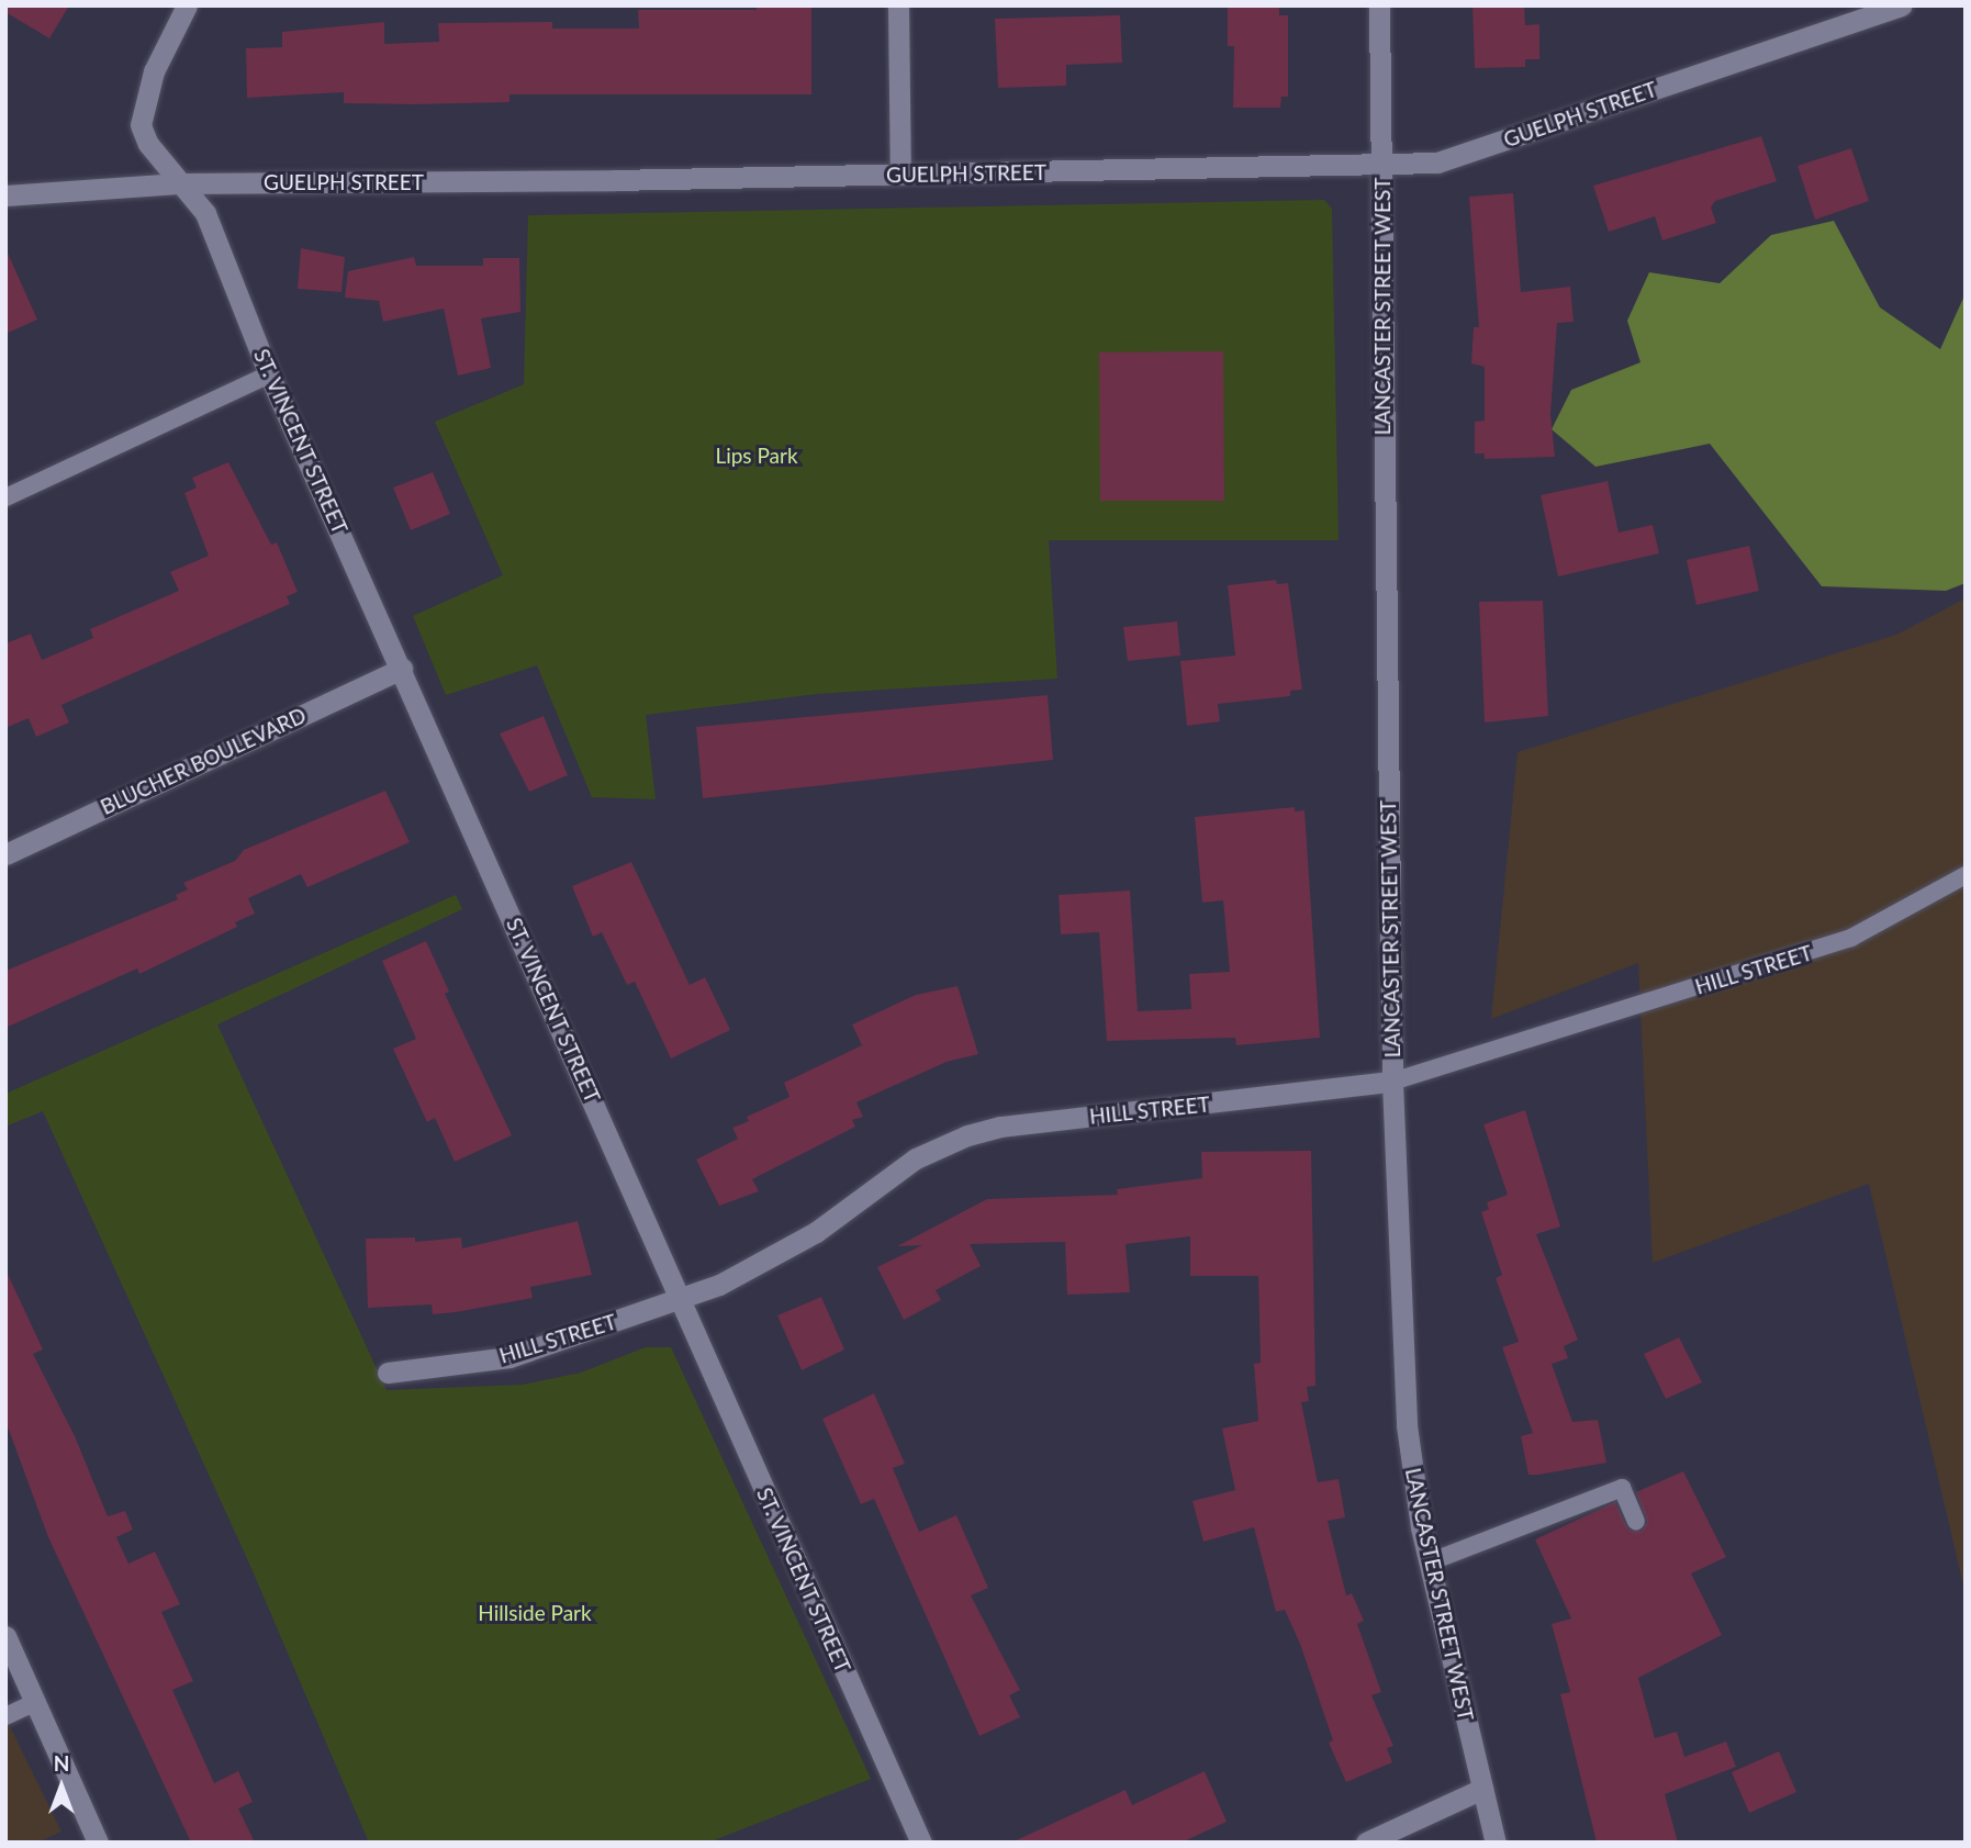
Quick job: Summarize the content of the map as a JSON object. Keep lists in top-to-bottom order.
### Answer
{
  "streets": {
    "street": [
      "GUELPH STREET",
      "LANCASTER STREET WEST",
      "ST. VINCENT STREET",
      "BLUCHER BOULEVARD",
      "HILL STREET"
    ]
  },
  "crossings": [
    ["GUELPH STREET", "LANCASTER STREET WEST"],
    ["GUELPH STREET", "ST. VINCENT STREET"],
    ["LANCASTER STREET WEST", "HILL STREET"],
    ["ST. VINCENT STREET", "BLUCHER BOULEVARD"],
    ["ST. VINCENT STREET", "HILL STREET"]
  ],
  "parks": ["Lips Park", "Hillside Park"],
  "north": "top"
}
